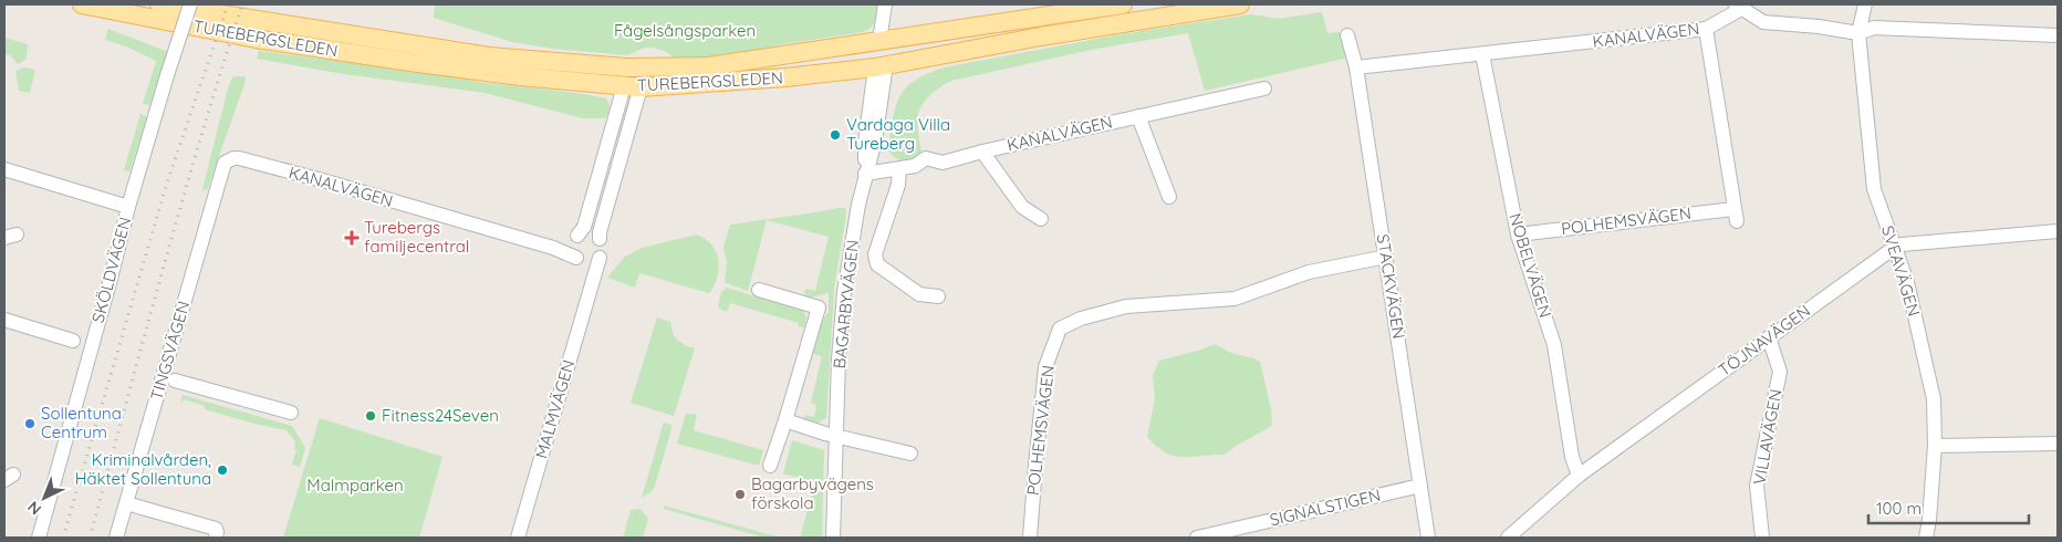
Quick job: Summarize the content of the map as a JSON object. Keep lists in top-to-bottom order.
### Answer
{
  "streets": {
    "main road": ["TUREBERGSLEDEN"],
    "street": [
      "KANALVÄGEN",
      "POLHEMSVÄGEN",
      "NOBELVÄGEN",
      "SKÖLDVÄGEN",
      "SVEAVÄGEN",
      "STACKVÄGEN",
      "BAGARBYVÄGEN",
      "TÖJNAVÄGEN",
      "TINGSVÄGEN",
      "MALMVÄGEN",
      "VILLAVÄGEN",
      "SIGNALSTIGEN"
    ]
  },
  "crossings": [
    ["KANALVÄGEN", "POLHEMSVÄGEN"],
    ["KANALVÄGEN", "NOBELVÄGEN"],
    ["KANALVÄGEN", "SVEAVÄGEN"],
    ["KANALVÄGEN", "STACKVÄGEN"],
    ["KANALVÄGEN", "BAGARBYVÄGEN"],
    ["KANALVÄGEN", "TINGSVÄGEN"],
    ["KANALVÄGEN", "MALMVÄGEN"],
    ["TUREBERGSLEDEN", "BAGARBYVÄGEN"],
    ["POLHEMSVÄGEN", "NOBELVÄGEN"],
    ["POLHEMSVÄGEN", "STACKVÄGEN"],
    ["NOBELVÄGEN", "TÖJNAVÄGEN"],
    ["SVEAVÄGEN", "TÖJNAVÄGEN"],
    ["STACKVÄGEN", "SIGNALSTIGEN"],
    ["TÖJNAVÄGEN", "VILLAVÄGEN"]
  ],
  "parks": ["Fågelsångsparken", "Malmparken"],
  "places": {
    "other": [
      "Vardaga Villa Tureberg",
      "Fitness24Seven",
      "Sollentuna Centrum",
      "Kriminalvården, Häktet Sollentuna",
      "Bagarbyvägens förskola"
    ],
    "health": ["Turebergs familjecentral"]
  },
  "scale_bar": "100 m",
  "north": "bottom left"
}
